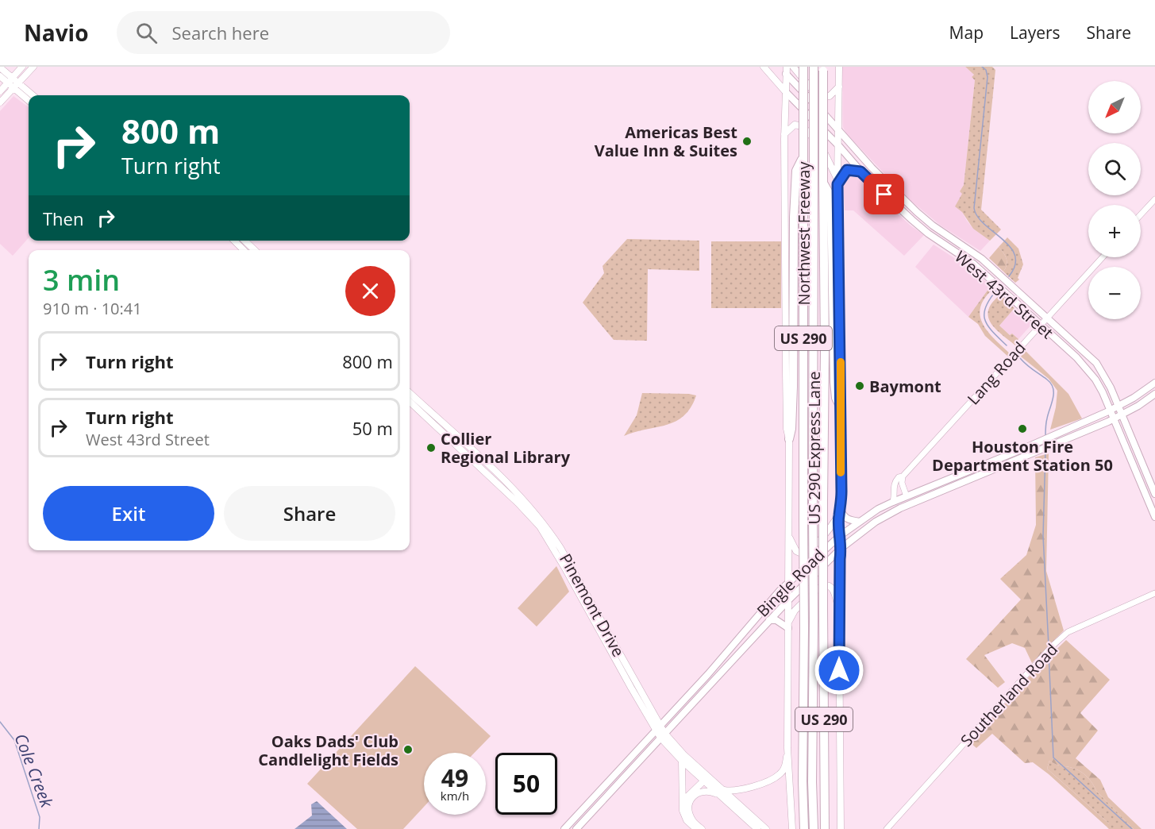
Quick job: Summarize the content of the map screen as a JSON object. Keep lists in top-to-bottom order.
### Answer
{
  "streets": {
    "highway": ["Northwest Freeway", "US 290", "US 290 Express Lane"],
    "main road": ["West 43rd Street", "Bingle Road", "Pinemont Drive"],
    "street": ["Lang Road", "Southerland Road"]
  },
  "crossings": [
    ["West 43rd Street", "Lang Road"],
    ["West 43rd Street", "Bingle Road"],
    ["Lang Road", "Bingle Road"],
    ["Bingle Road", "Pinemont Drive"]
  ],
  "water": ["Cole Creek"],
  "places": [
    "Americas Best Value Inn & Suites",
    "Baymont",
    "Houston Fire Department Station 50",
    "Collier Regional Library",
    "Oaks Dads' Club Candlelight Fields"
  ],
  "north": "bottom left",
  "page": {
    "header": "Navio",
    "search": "Search here",
    "nav": ["Map", "Layers", "Share"],
    "map_buttons": ["+", "−"],
    "turn": ["800 m", "Turn right"],
    "then": "Then",
    "heading": ["3 min", "910 m · 10:41"],
    "list": [
      {
        "name": "Turn right",
        "value": "800 m"
      },
      {
        "name": "Turn right",
        "note": "West 43rd Street",
        "value": "50 m"
      }
    ],
    "buttons": ["Exit", "Share"],
    "speed": "49 km/h",
    "limit": "50"
  }
}
